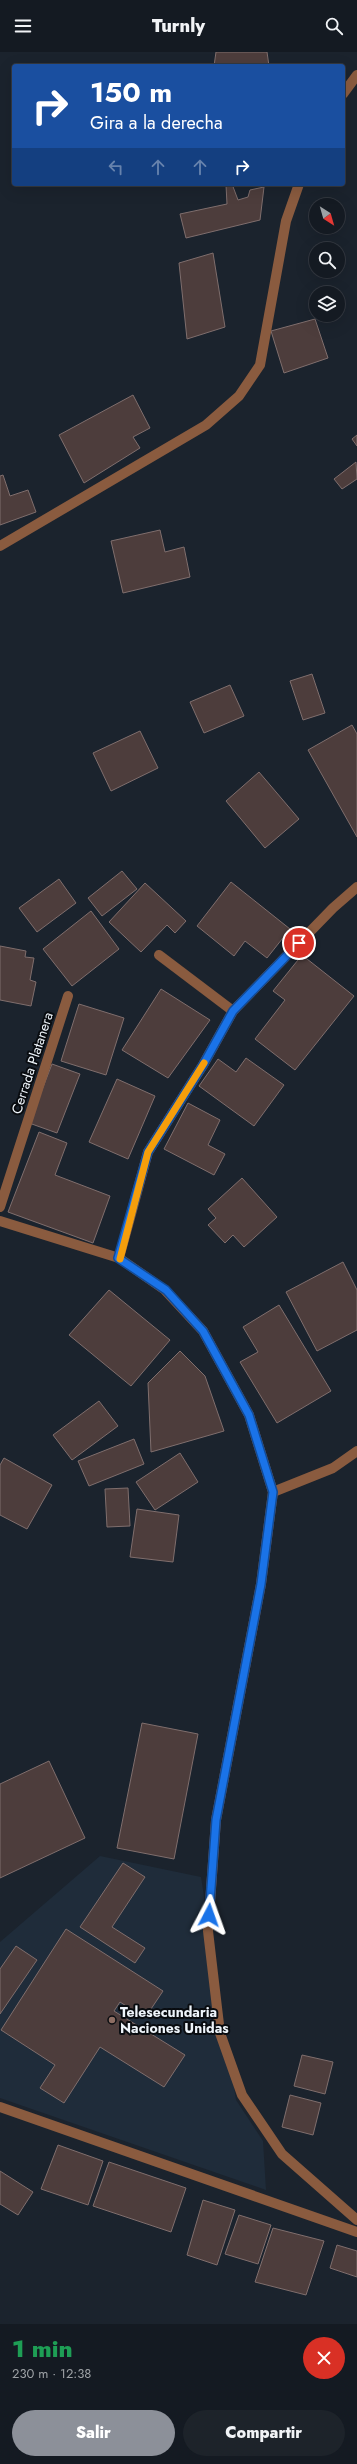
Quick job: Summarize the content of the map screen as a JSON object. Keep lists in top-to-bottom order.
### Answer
{
  "streets": {
    "street": ["Cerrada Platanera"]
  },
  "places": ["Telesecundaria Naciones Unidas"],
  "north": "bottom right",
  "page": {
    "header": "Turnly",
    "turn": ["150 m", "Gira a la derecha"],
    "heading": ["1 min", "230 m · 12:38"],
    "buttons": ["Salir", "Compartir"]
  }
}
